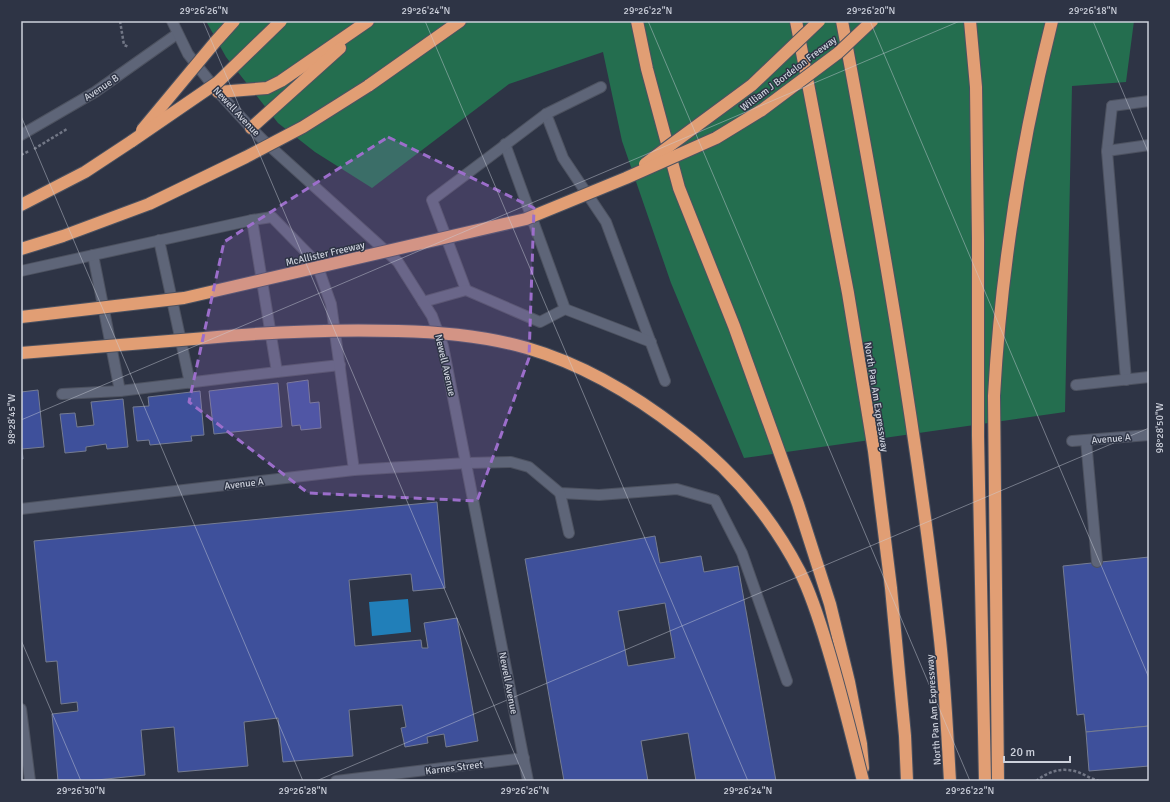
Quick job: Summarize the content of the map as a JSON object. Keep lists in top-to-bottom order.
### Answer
{
  "streets": {
    "highway": ["William J Bordelon Freeway", "McAllister Freeway", "North Pan Am Expressway"],
    "street": [
      "Avenue B",
      "Newell Avenue",
      "Avenue A",
      "Karnes Street"
    ]
  },
  "crossings": [
    ["William J Bordelon Freeway", "McAllister Freeway"],
    ["Avenue B", "Newell Avenue"],
    ["Newell Avenue", "Avenue A"],
    ["Newell Avenue", "Karnes Street"]
  ],
  "scale_bar": "20 m",
  "coordinates": [
    "29°26'26\"N",
    "29°26'24\"N",
    "29°26'22\"N",
    "29°26'20\"N",
    "29°26'18\"N",
    "98°28'45\"W",
    "98°28'50\"W",
    "29°26'30\"N",
    "29°26'28\"N"
  ]
}
